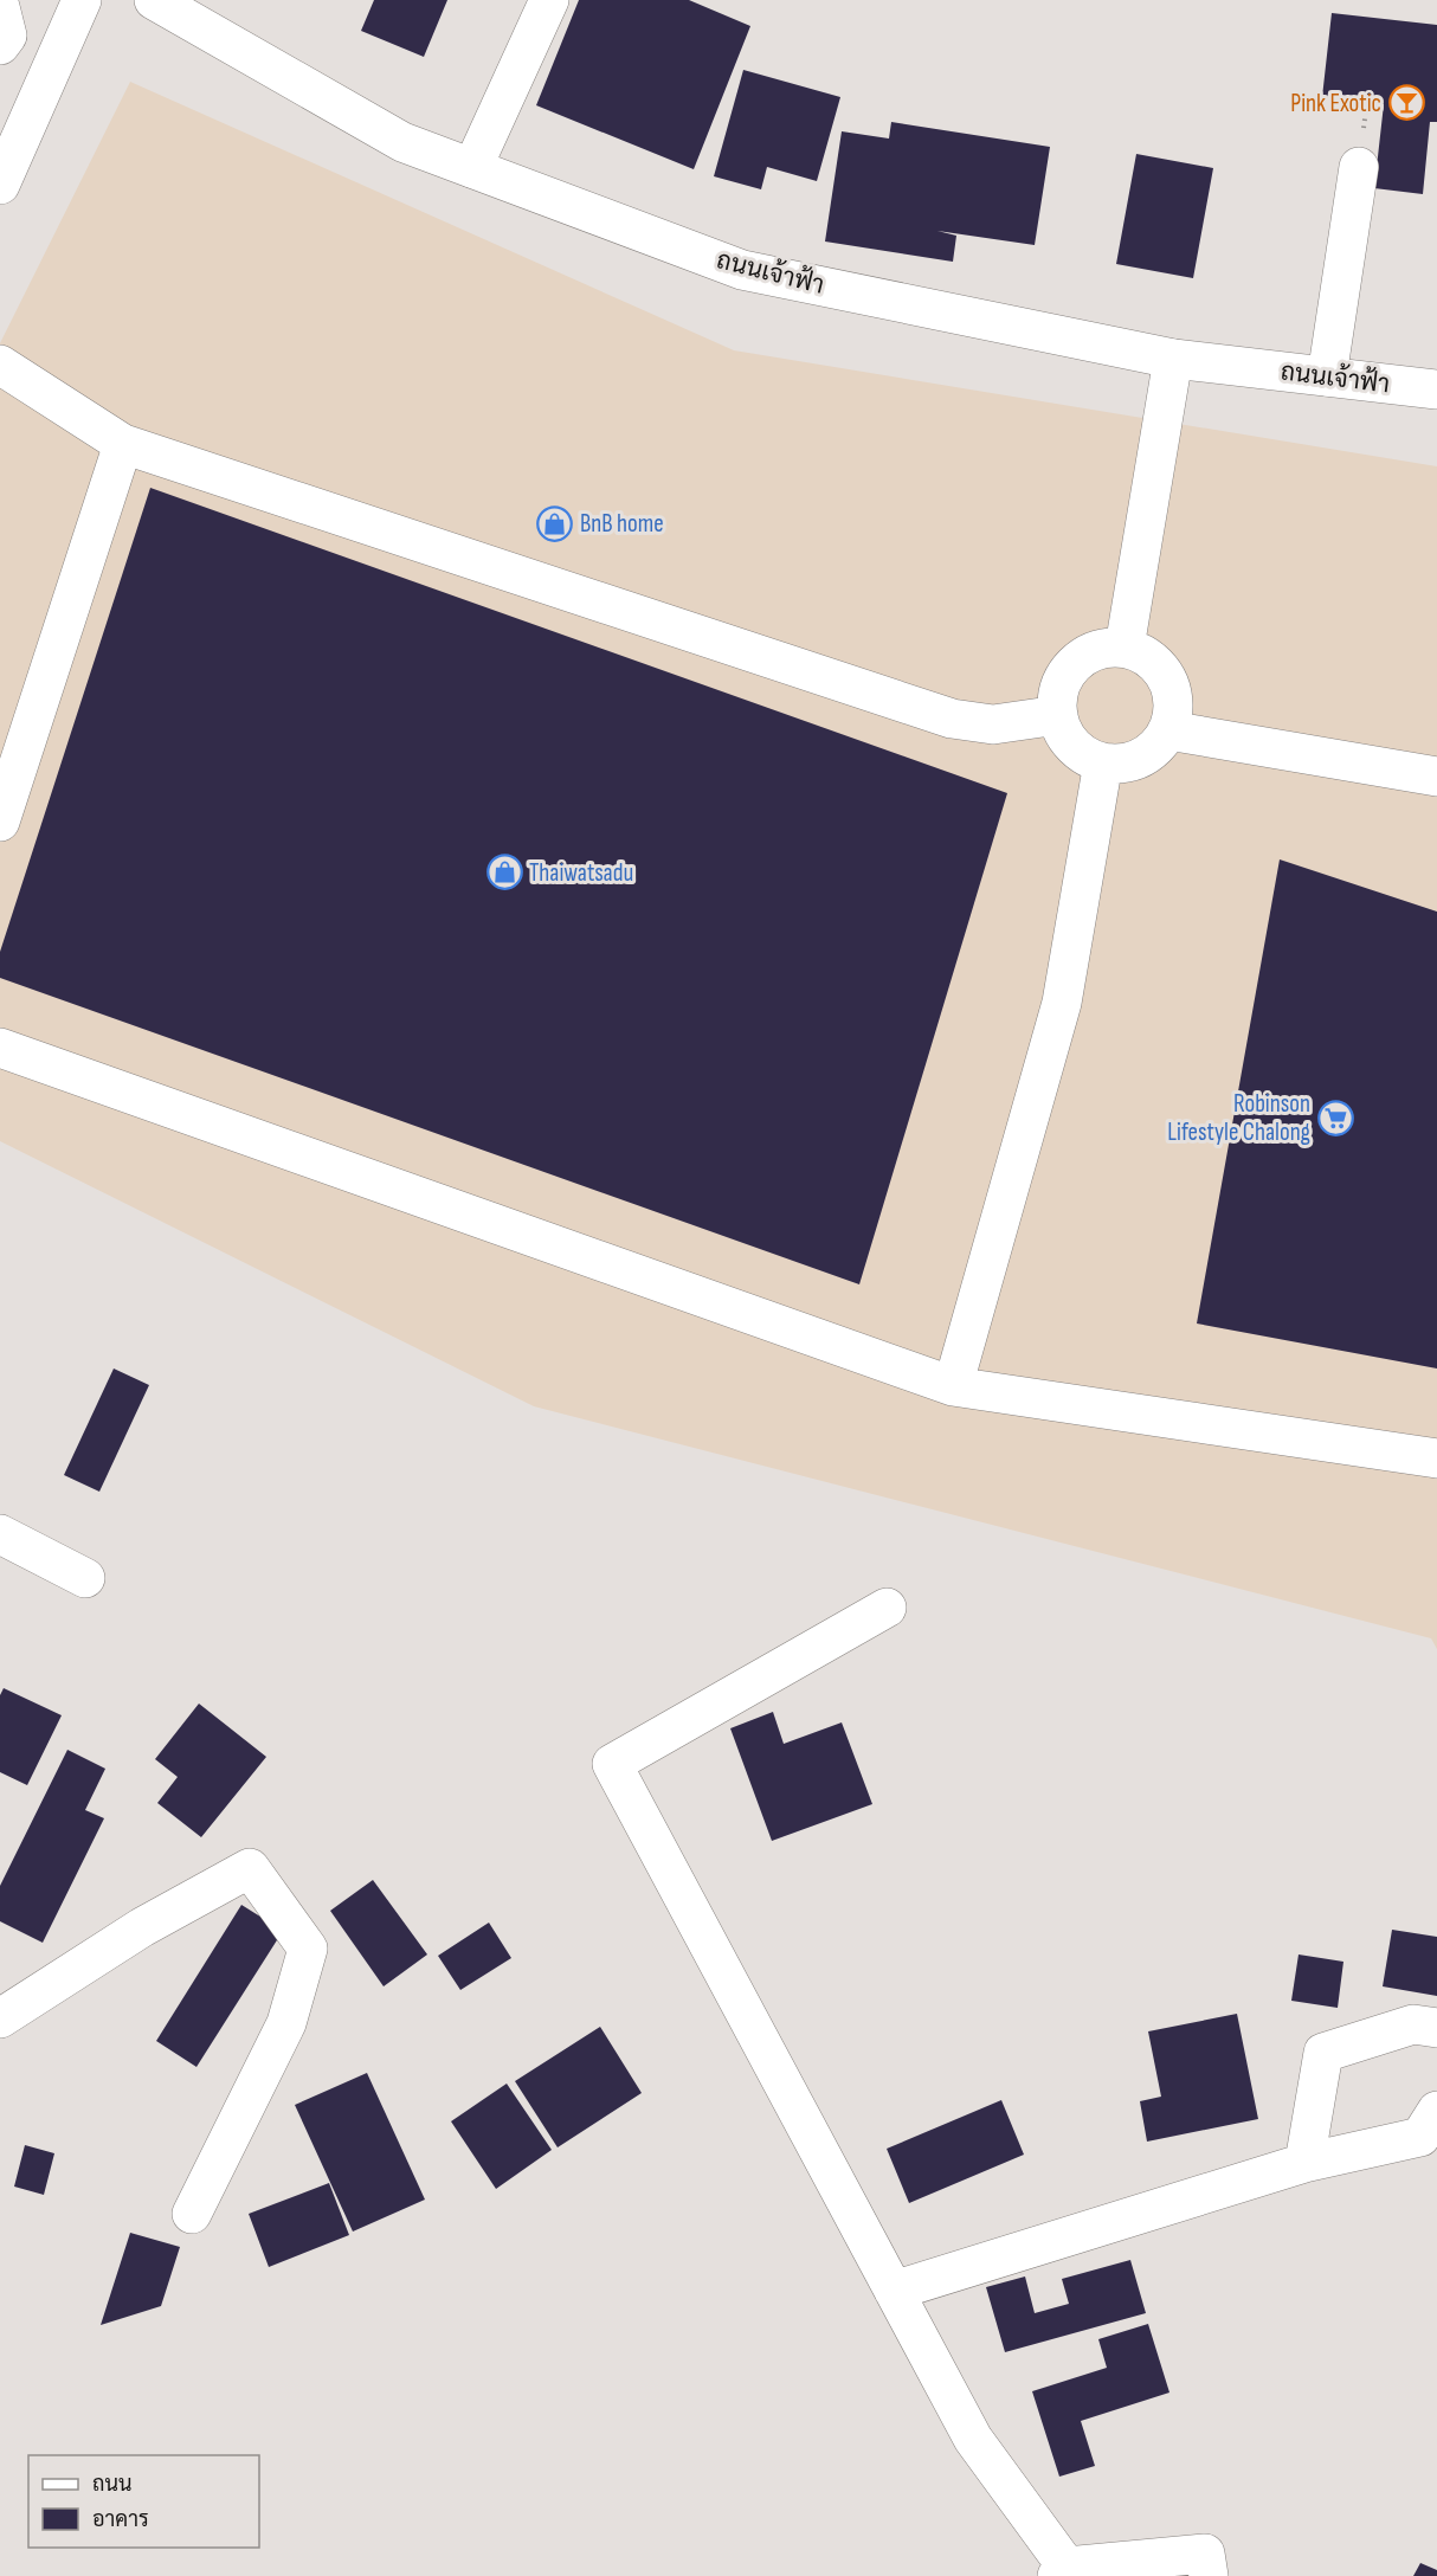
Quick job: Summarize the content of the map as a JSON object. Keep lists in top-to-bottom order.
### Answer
{
  "streets": {
    "street": ["ถนนเจ้าฟ้า"]
  },
  "places": {
    "bar": ["Pink Exotic"],
    "shop": ["BnB home", "Thaiwatsadu"],
    "supermarket": ["Robinson Lifestyle Chalong"]
  },
  "legend": ["ถนน", "อาคาร"]
}
